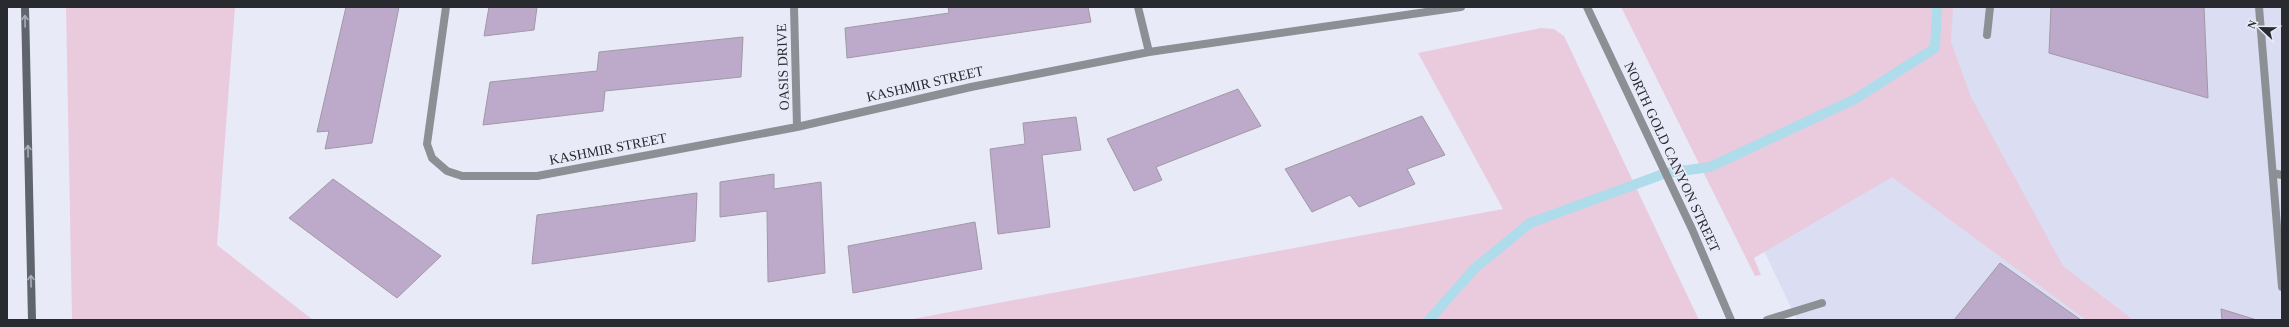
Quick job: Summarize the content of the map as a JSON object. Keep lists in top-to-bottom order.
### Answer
{
  "streets": {
    "street": ["OASIS DRIVE", "KASHMIR STREET", "NORTH GOLD CANYON STREET"]
  },
  "crossings": [
    ["OASIS DRIVE", "KASHMIR STREET"]
  ],
  "north": "left"
}
